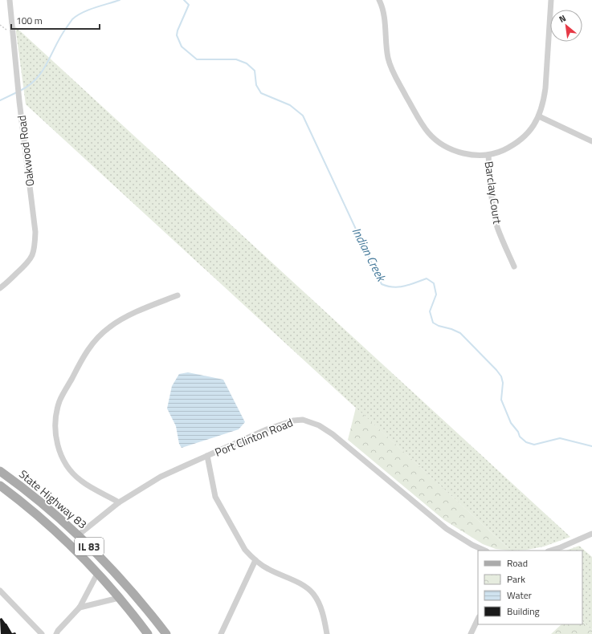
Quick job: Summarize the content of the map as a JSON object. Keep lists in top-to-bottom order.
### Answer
{
  "streets": {
    "main road": ["State Highway 83", "IL 83"],
    "street": ["Oakwood Road", "Barclay Court", "Port Clinton Road"]
  },
  "crossings": [
    ["Port Clinton Road", "State Highway 83"]
  ],
  "water": ["Indian Creek"],
  "legend": [
    "Road",
    "Park",
    "Water",
    "Building"
  ],
  "scale_bar": "100 m",
  "north": "top left"
}
